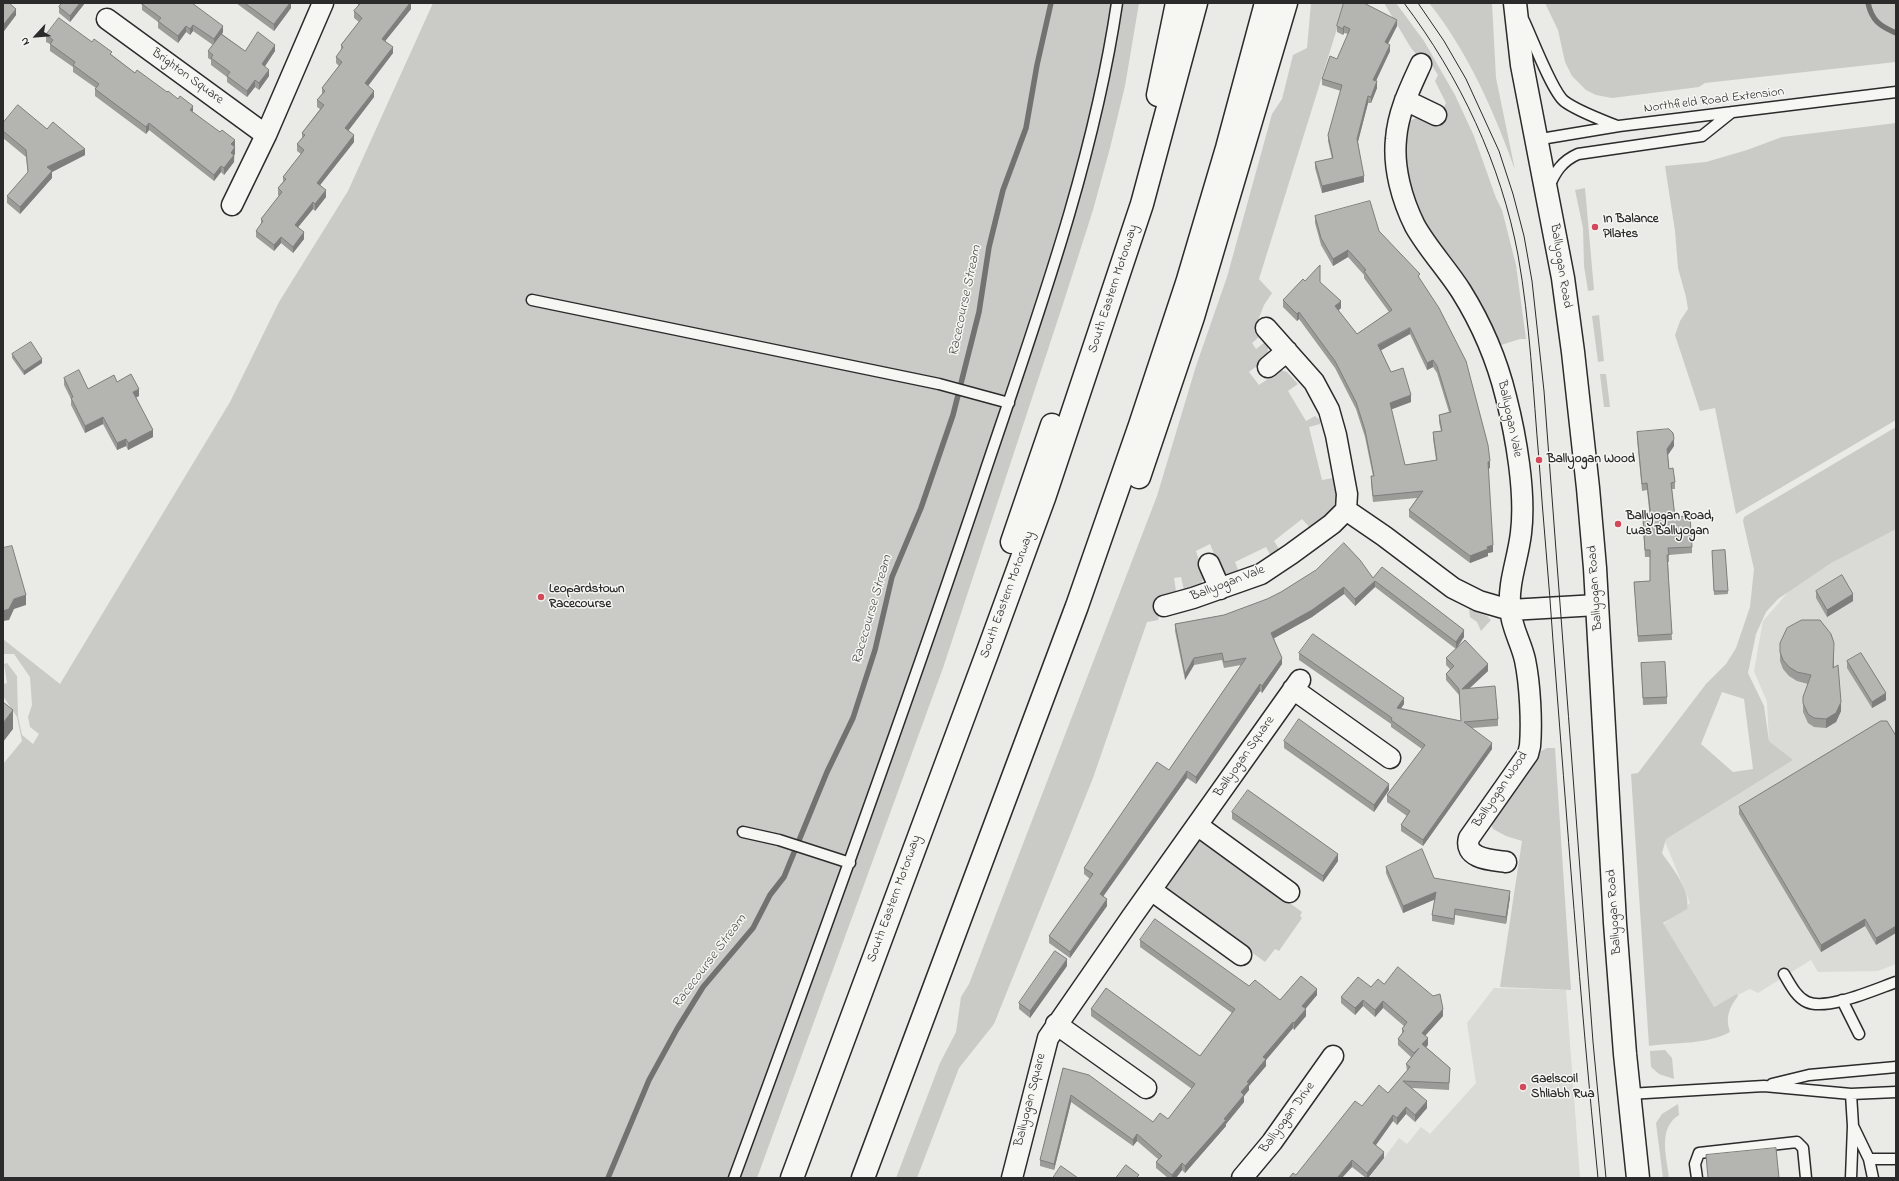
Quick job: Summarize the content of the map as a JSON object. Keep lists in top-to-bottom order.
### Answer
{
  "streets": {
    "main road": ["Ballyogan Road", "South Eastern Motorway"],
    "street": [
      "Brighton Square",
      "Ballyogan Vale",
      "Ballyogan Square",
      "Ballyogan Wood",
      "Ballyogan Drive"
    ],
    "lane": ["Northfield Road Extension"]
  },
  "crossings": [
    ["Northfield Road Extension", "Ballyogan Road"],
    ["Ballyogan Vale", "Ballyogan Wood"]
  ],
  "water": ["Racecourse Stream"],
  "places": [
    "In Balance Pilates",
    "Ballyogan Wood",
    "Ballyogan Road, Luas Ballyogan",
    "Leopardstown Racecourse",
    "Gaelscoil Shliabh Rua"
  ],
  "north": "bottom left"
}
